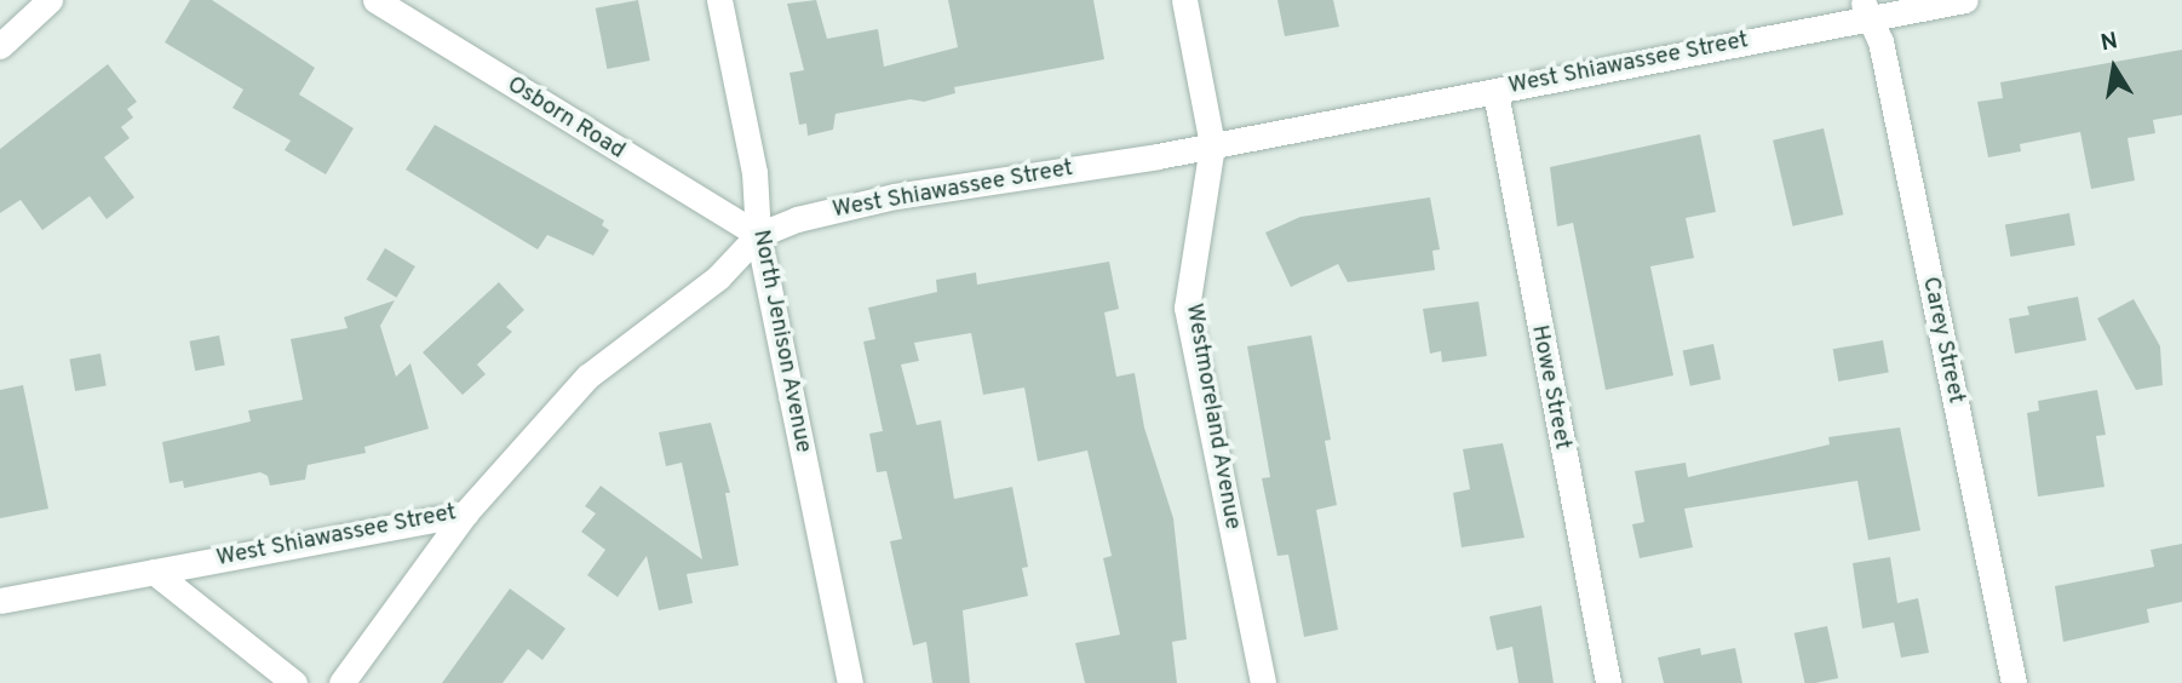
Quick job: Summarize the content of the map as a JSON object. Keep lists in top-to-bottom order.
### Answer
{
  "streets": {
    "street": [
      "West Shiawassee Street",
      "Osborn Road",
      "Carey Street",
      "North Jenison Avenue",
      "Howe Street",
      "Westmoreland Avenue"
    ]
  },
  "crossings": [
    ["West Shiawassee Street", "Osborn Road"],
    ["West Shiawassee Street", "Carey Street"],
    ["West Shiawassee Street", "North Jenison Avenue"],
    ["West Shiawassee Street", "Howe Street"],
    ["West Shiawassee Street", "Westmoreland Avenue"],
    ["Osborn Road", "North Jenison Avenue"]
  ],
  "north": "top"
}
